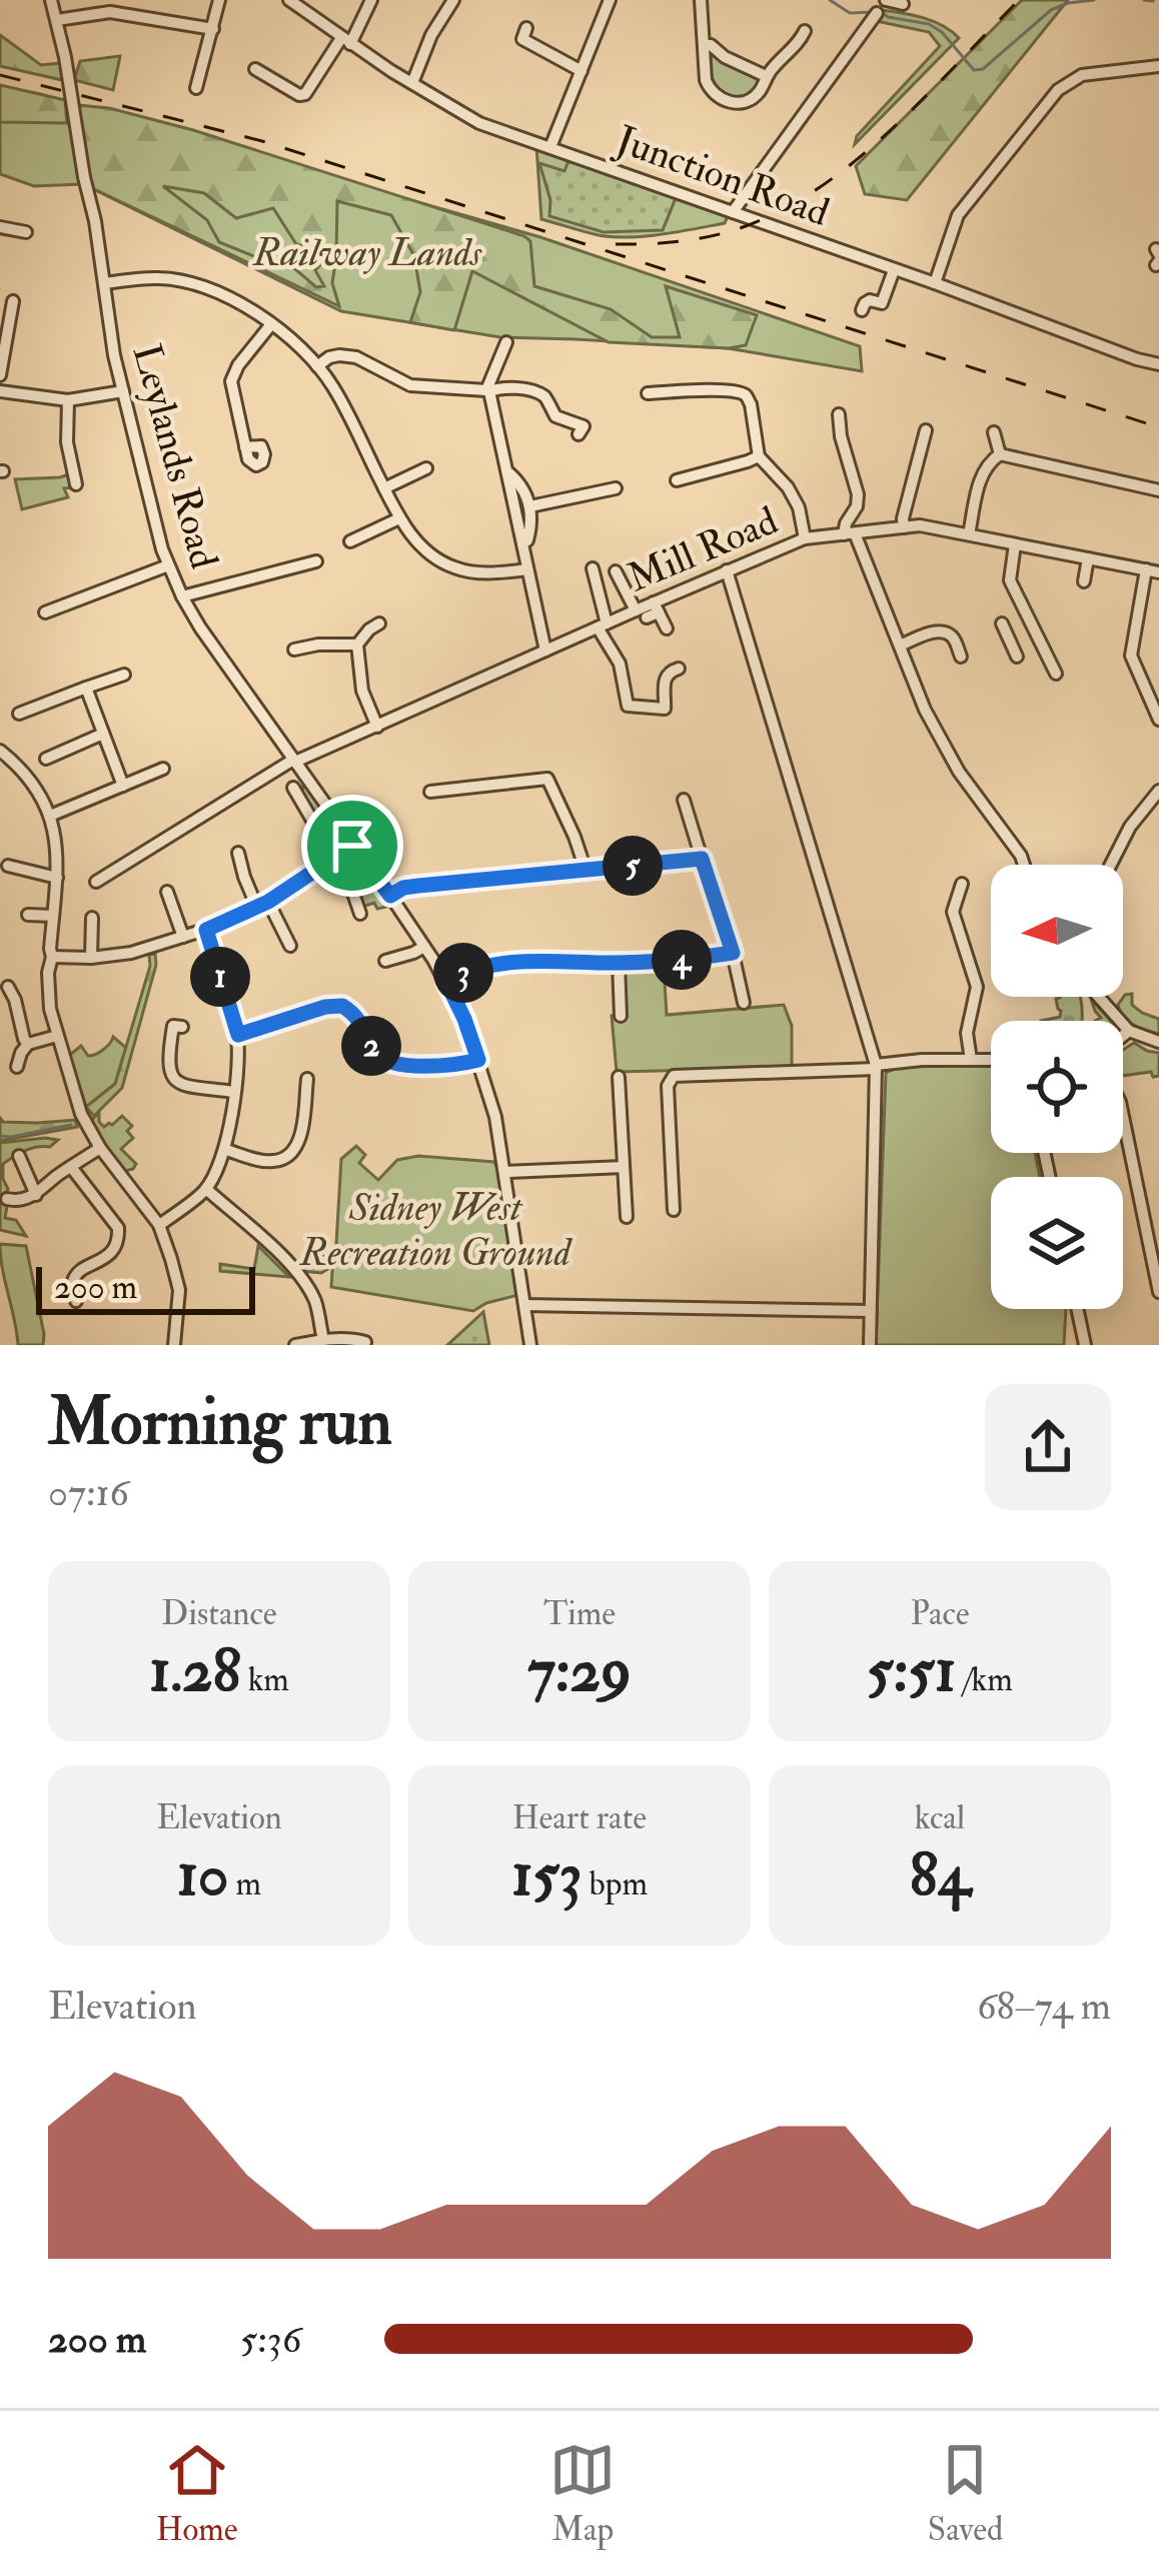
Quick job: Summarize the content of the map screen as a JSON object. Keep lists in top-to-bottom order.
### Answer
{
  "streets": {
    "street": ["Junction Road", "Leylands Road", "Mill Road"]
  },
  "crossings": [
    ["Leylands Road", "Mill Road"]
  ],
  "parks": ["Railway Lands", "Sidney West Recreation Ground"],
  "scale_bar": "200 m",
  "north": "left",
  "page": {
    "pins": [
      "5",
      "4",
      "3",
      "1",
      "2"
    ],
    "scale": "200 m",
    "heading": ["Morning run", "07:16"],
    "stats": [
      ["Distance", "1.28 km"],
      ["Time", "7:29"],
      ["Pace", "5:51 /km"],
      ["Elevation", "10 m"],
      ["Heart rate", "153 bpm"],
      ["kcal", "84"]
    ],
    "chart": ["Elevation", "68–74 m"],
    "list": [
      {
        "name": "200 m",
        "note": "5:36"
      }
    ],
    "tabs": ["Home", "Map", "Saved"]
  }
}
